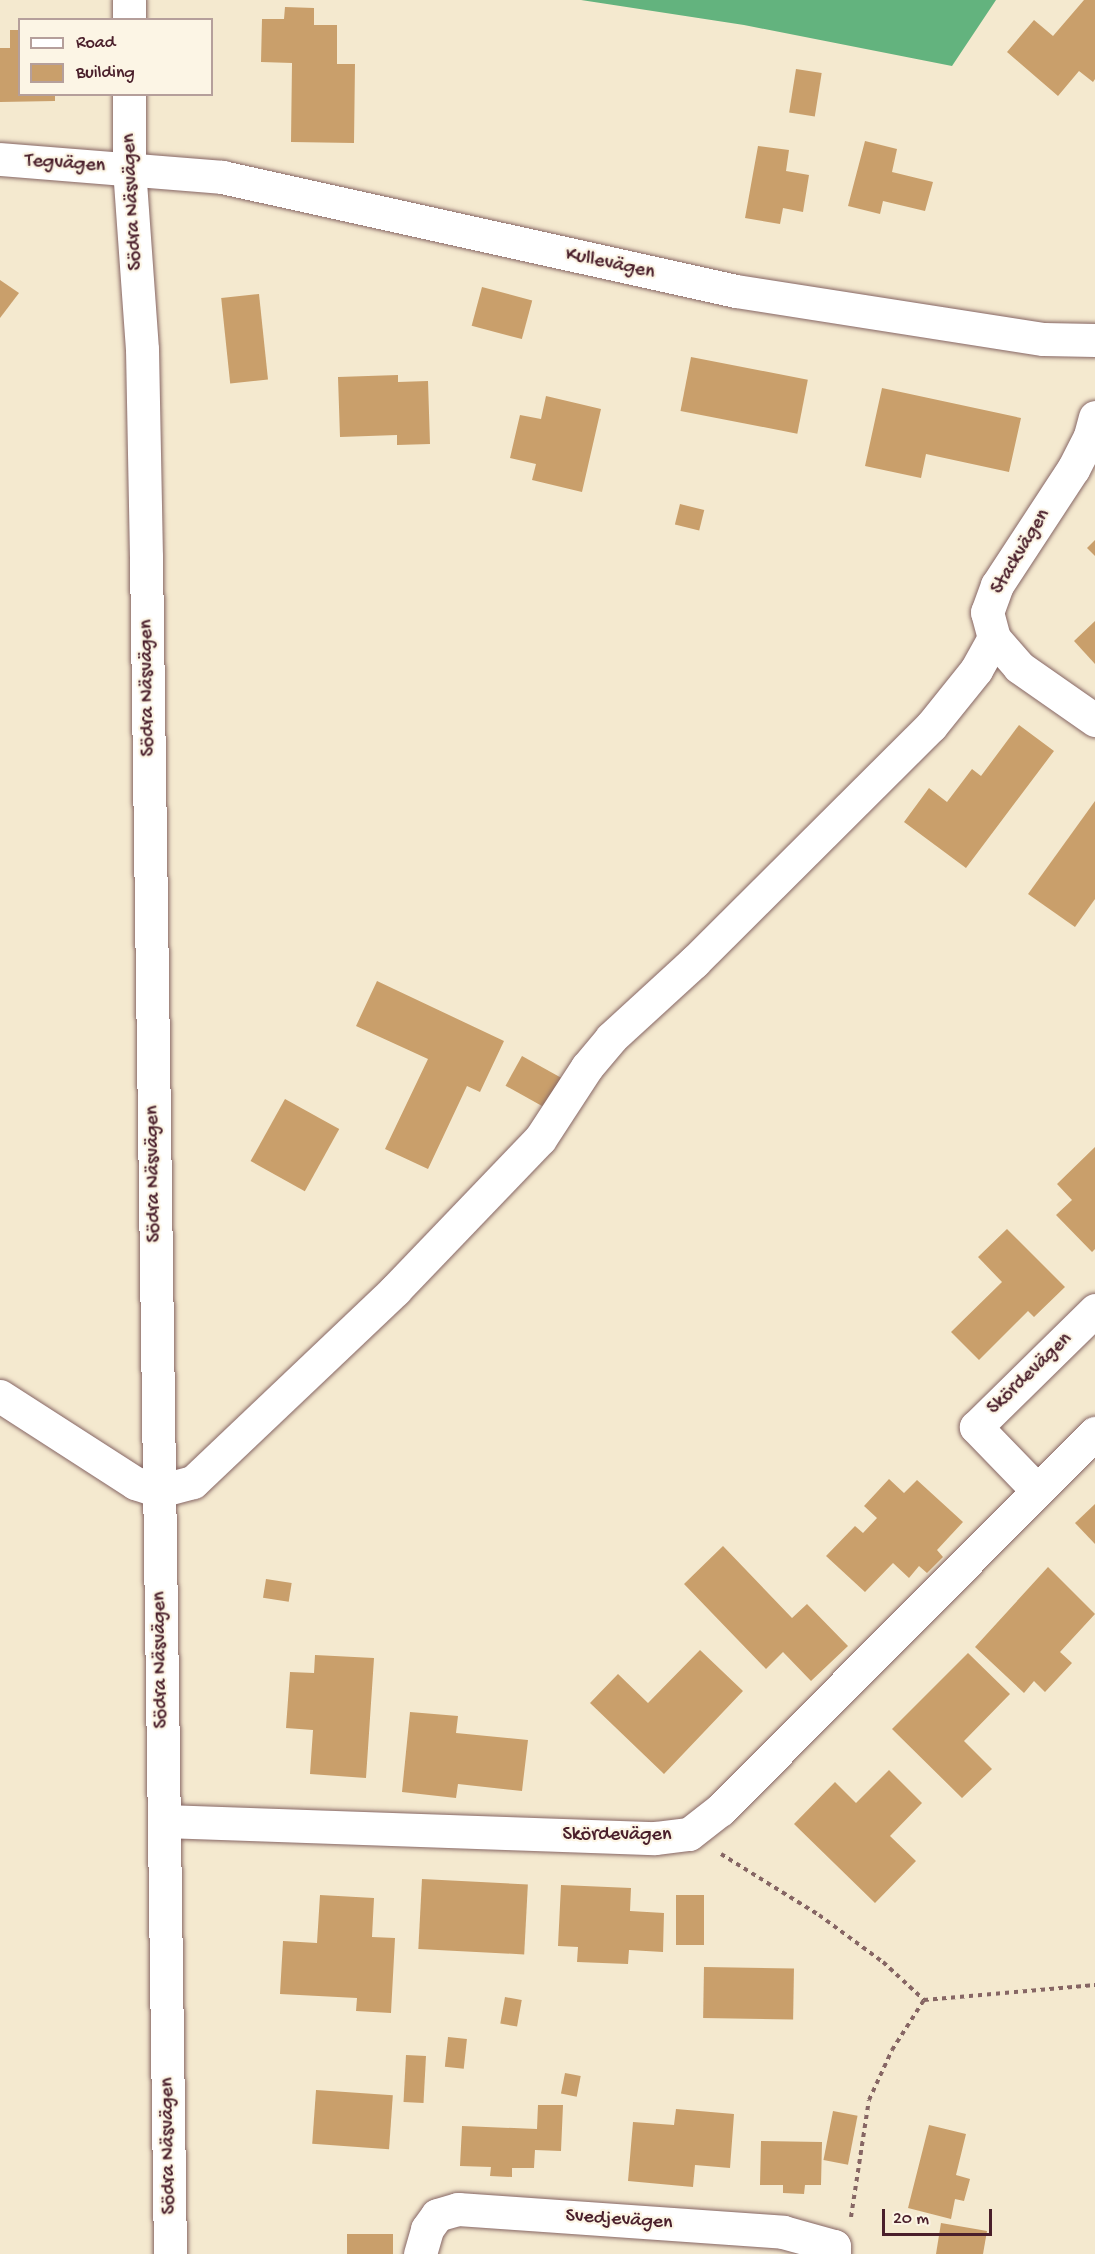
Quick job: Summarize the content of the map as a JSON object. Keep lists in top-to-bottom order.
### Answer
{
  "streets": {
    "street": [
      "Tegvägen",
      "Södra Näsvägen",
      "Kullevägen",
      "Stackvägen",
      "Skördevägen",
      "Svedjevägen"
    ]
  },
  "crossings": [
    ["Tegvägen", "Södra Näsvägen"],
    ["Tegvägen", "Kullevägen"],
    ["Södra Näsvägen", "Kullevägen"],
    ["Södra Näsvägen", "Skördevägen"]
  ],
  "legend": ["Road", "Building"],
  "scale_bar": "20 m"
}
